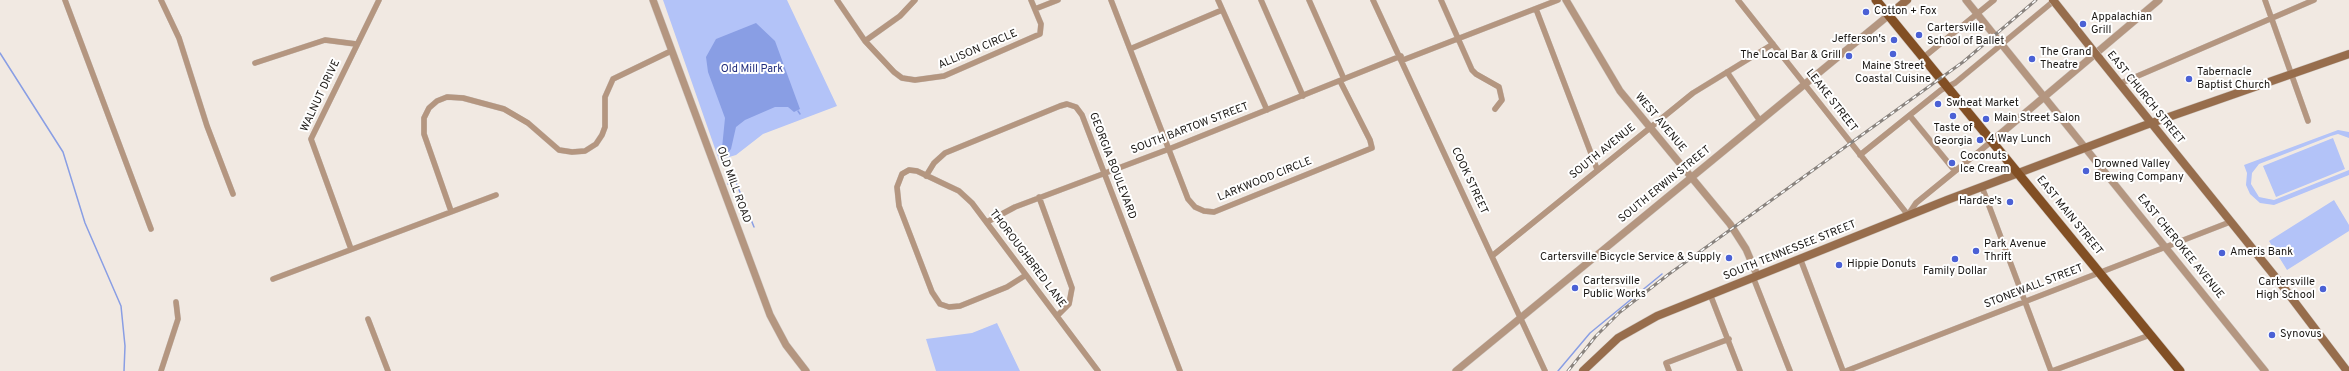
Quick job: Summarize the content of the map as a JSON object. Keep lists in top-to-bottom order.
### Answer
{
  "streets": {
    "main road": ["EAST CHURCH STREET", "EAST MAIN STREET", "SOUTH TENNESSEE STREET"],
    "street": [
      "ALLISON CIRCLE",
      "WALNUT DRIVE",
      "LEAKE STREET",
      "WEST AVENUE",
      "SOUTH BARTOW STREET",
      "SOUTH AVENUE",
      "GEORGIA BOULEVARD",
      "LARKWOOD CIRCLE",
      "COOK STREET",
      "OLD MILL ROAD",
      "SOUTH ERWIN STREET",
      "EAST CHEROKEE AVENUE",
      "THOROUGHBRED LANE",
      "STONEWALL STREET"
    ]
  },
  "crossings": [
    ["EAST CHURCH STREET", "SOUTH TENNESSEE STREET"],
    ["EAST CHURCH STREET", "STONEWALL STREET"],
    ["LEAKE STREET", "SOUTH AVENUE"],
    ["LEAKE STREET", "SOUTH ERWIN STREET"],
    ["LEAKE STREET", "SOUTH TENNESSEE STREET"],
    ["WEST AVENUE", "SOUTH AVENUE"],
    ["WEST AVENUE", "SOUTH ERWIN STREET"],
    ["WEST AVENUE", "SOUTH TENNESSEE STREET"],
    ["SOUTH BARTOW STREET", "GEORGIA BOULEVARD"],
    ["SOUTH BARTOW STREET", "LARKWOOD CIRCLE"],
    ["SOUTH BARTOW STREET", "COOK STREET"],
    ["SOUTH BARTOW STREET", "THOROUGHBRED LANE"],
    ["SOUTH AVENUE", "COOK STREET"],
    ["GEORGIA BOULEVARD", "THOROUGHBRED LANE"],
    ["COOK STREET", "SOUTH ERWIN STREET"],
    ["SOUTH ERWIN STREET", "EAST MAIN STREET"],
    ["EAST MAIN STREET", "SOUTH TENNESSEE STREET"],
    ["EAST MAIN STREET", "STONEWALL STREET"],
    ["EAST CHEROKEE AVENUE", "SOUTH TENNESSEE STREET"],
    ["EAST CHEROKEE AVENUE", "STONEWALL STREET"]
  ],
  "parks": ["Old Mill Park"],
  "places": [
    "Cotton + Fox",
    "Appalachian Grill",
    "Cartersville School of Ballet",
    "Jefferson's",
    "Maine Street Coastal Cuisine",
    "The Local Bar & Grill",
    "The Grand Theatre",
    "Tabernacle Baptist Church",
    "Swheat Market",
    "Taste of Georgia",
    "Main Street Salon",
    "4 Way Lunch",
    "Coconuts Ice Cream",
    "Drowned Valley Brewing Company",
    "Hardee's",
    "Park Avenue Thrift",
    "Ameris Bank",
    "Cartersville Bicycle Service & Supply",
    "Family Dollar",
    "Hippie Donuts",
    "Cartersville Public Works",
    "Cartersville High School",
    "Synovus"
  ]
}
